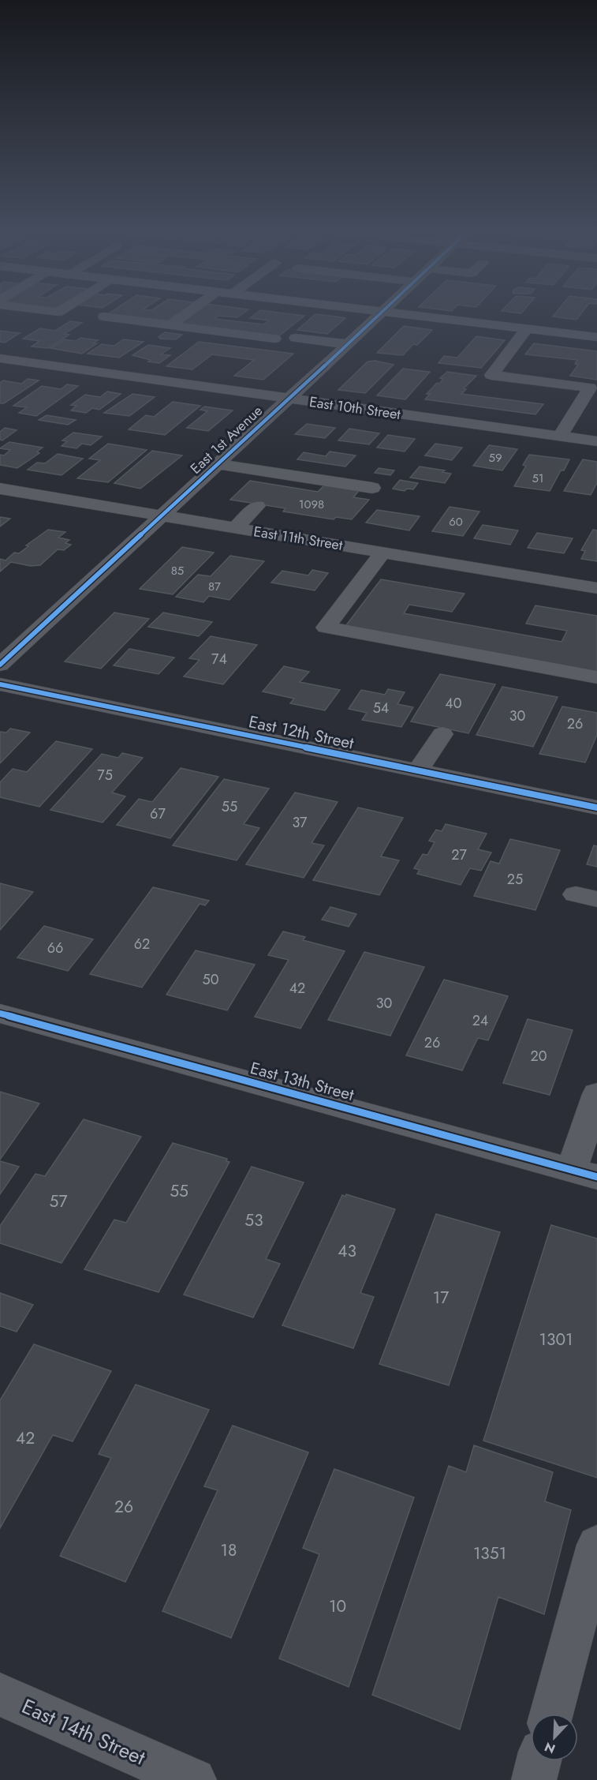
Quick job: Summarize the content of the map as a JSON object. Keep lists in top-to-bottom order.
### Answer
{
  "streets": {
    "street": [
      "East 10th Street",
      "East 1st Avenue",
      "East 11th Street",
      "East 12th Street",
      "East 13th Street",
      "East 14th Street"
    ]
  },
  "crossings": [
    ["East 10th Street", "East 1st Avenue"],
    ["East 1st Avenue", "East 11th Street"]
  ],
  "house_numbers": [
    "59",
    "51",
    "1098",
    "60",
    "85",
    "87",
    "74",
    "40",
    "54",
    "30",
    "26",
    "75",
    "55",
    "67",
    "37",
    "27",
    "25",
    "62",
    "66",
    "50",
    "42",
    "30",
    "24",
    "26",
    "20",
    "55",
    "57",
    "53",
    "43",
    "17",
    "1301",
    "42",
    "26",
    "18",
    "1351",
    "10"
  ],
  "north": "bottom left"
}
